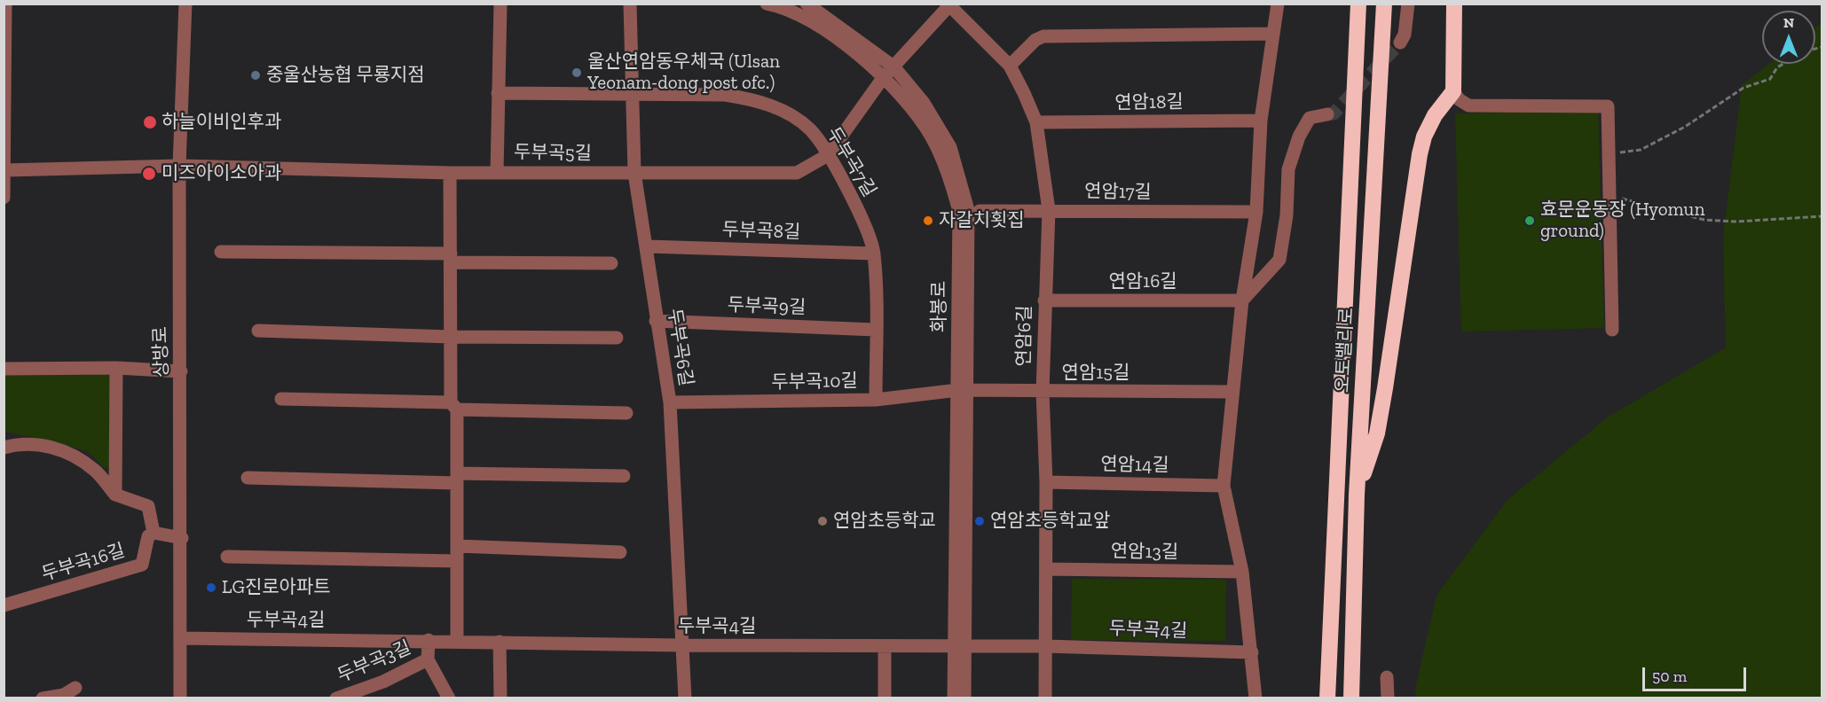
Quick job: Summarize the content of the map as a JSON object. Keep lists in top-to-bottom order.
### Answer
{
  "streets": {
    "highway": ["오토밸리로"],
    "street": [
      "연암18길",
      "두부곡5길",
      "두부곡7길",
      "연암17길",
      "두부곡8길",
      "연암16길",
      "두부곡9길",
      "화봉로",
      "연암6길",
      "두부곡6길",
      "상방로",
      "연암15길",
      "두부곡10길",
      "연암14길",
      "연암13길",
      "두부곡16길",
      "두부곡4길",
      "두부곡3길"
    ]
  },
  "crossings": [
    ["연암18길", "연암6길"],
    ["두부곡5길", "두부곡7길"],
    ["두부곡5길", "화봉로"],
    ["두부곡5길", "연암6길"],
    ["두부곡5길", "두부곡6길"],
    ["두부곡5길", "상방로"],
    ["두부곡7길", "두부곡8길"],
    ["두부곡7길", "두부곡9길"],
    ["두부곡7길", "두부곡6길"],
    ["두부곡7길", "두부곡10길"],
    ["연암17길", "연암6길"],
    ["두부곡8길", "두부곡6길"],
    ["연암16길", "연암6길"],
    ["두부곡9길", "두부곡6길"],
    ["화봉로", "연암15길"],
    ["화봉로", "두부곡10길"],
    ["연암6길", "연암15길"],
    ["연암6길", "연암14길"],
    ["연암6길", "연암13길"],
    ["연암6길", "두부곡4길"],
    ["두부곡6길", "두부곡10길"],
    ["두부곡6길", "두부곡4길"],
    ["상방로", "두부곡4길"],
    ["연암15길", "두부곡10길"],
    ["두부곡4길", "두부곡3길"]
  ],
  "places": [
    "울산연암동우체국 (Ulsan Yeonam-dong post ofc.)",
    "중울산농협 무룡지점",
    "하늘이비인후과",
    "미즈아이소아과",
    "자갈치횟집",
    "효문운동장 (Hyomun ground)",
    "연암초등학교",
    "연암초등학교앞",
    "LG진로아파트"
  ],
  "scale_bar": "50 m",
  "north": "top"
}
